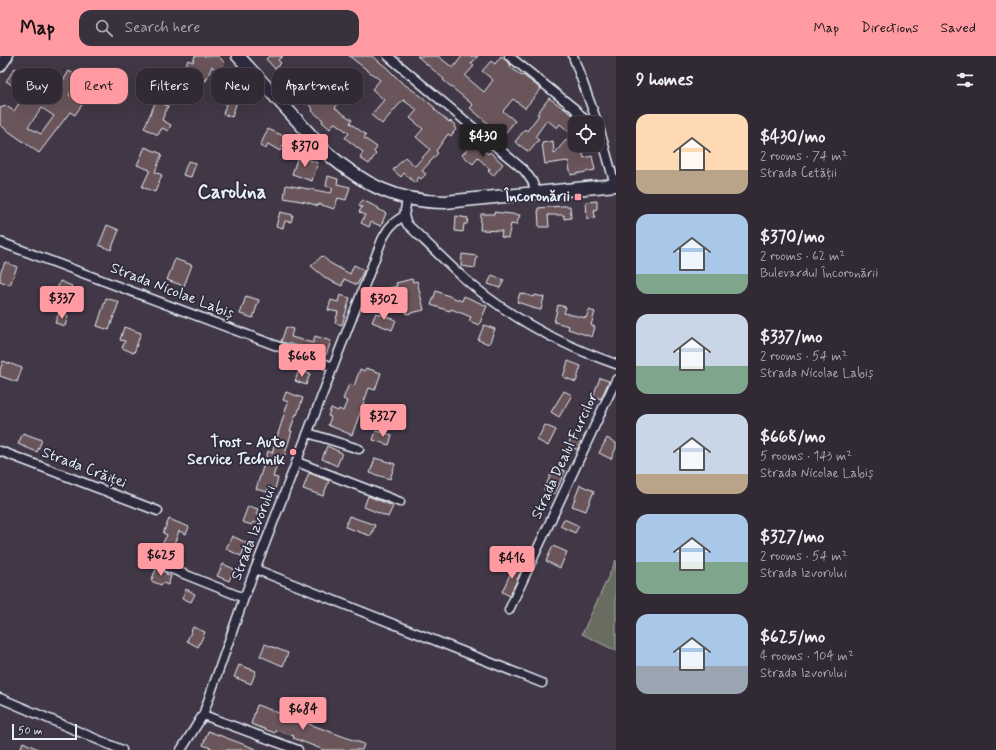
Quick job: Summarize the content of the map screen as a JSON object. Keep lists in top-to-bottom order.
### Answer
{
  "streets": {
    "street": [
      "Strada Nicolae Labiș",
      "Strada Dealul Furcilor",
      "Strada Crăiței",
      "Strada Izvorului"
    ]
  },
  "crossings": [
    ["Strada Nicolae Labiș", "Strada Izvorului"]
  ],
  "districts": ["Carolina"],
  "places": {
    "transit": ["Încoronării"],
    "other": ["Trost - Auto Service Technik"]
  },
  "scale_bar": "50 m",
  "page": {
    "header": "Map",
    "search": "Search here",
    "nav": ["Map", "Directions", "Saved"],
    "heading": "9 homes",
    "chip": [
      "Buy",
      "Rent",
      "Filters",
      "New",
      "Apartment"
    ],
    "list": [
      {
        "name": "$430/mo",
        "note": "2 rooms · 74 m² · Strada Cetății"
      },
      {
        "name": "$370/mo",
        "note": "2 rooms · 62 m² · Bulevardul Încoronării"
      },
      {
        "name": "$337/mo",
        "note": "2 rooms · 54 m² · Strada Nicolae Labiș"
      },
      {
        "name": "$668/mo",
        "note": "5 rooms · 143 m² · Strada Nicolae Labiș"
      },
      {
        "name": "$327/mo",
        "note": "2 rooms · 54 m² · Strada Izvorului"
      },
      {
        "name": "$625/mo",
        "note": "4 rooms · 104 m² · Strada Izvorului"
      }
    ],
    "price": [
      "$430",
      "$370",
      "$337",
      "$302",
      "$668",
      "$327",
      "$625",
      "$416",
      "$684"
    ],
    "scale": "50 m"
  }
}
